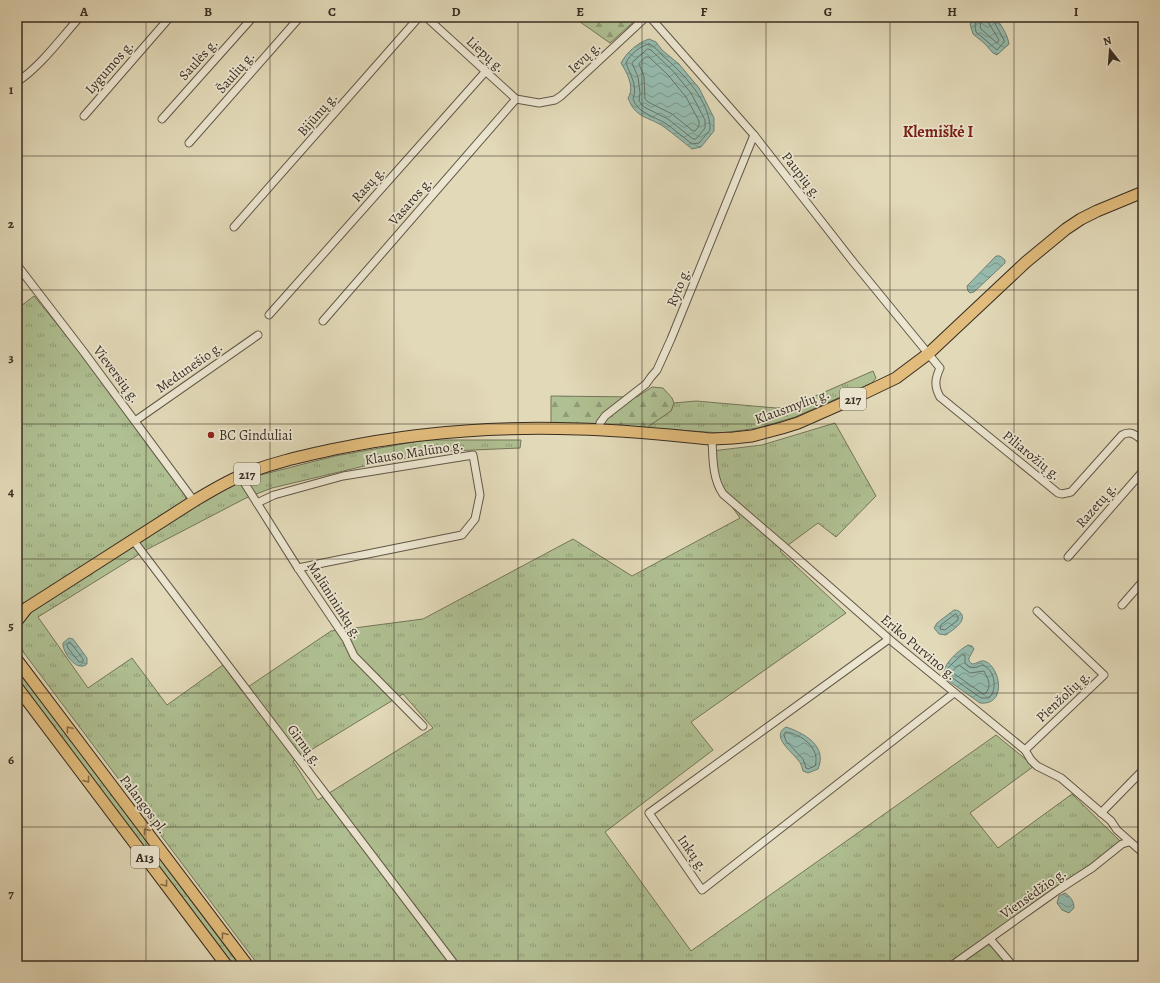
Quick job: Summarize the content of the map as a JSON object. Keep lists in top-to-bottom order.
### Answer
{
  "streets": {
    "main road": [
      "217",
      "Klausmylių g.",
      "Palangos pl.",
      "A13"
    ],
    "street": [
      "Liepų g.",
      "Ievų g.",
      "Saulės g.",
      "Lygumos g.",
      "Šaulių g.",
      "Bijūnų g.",
      "Paupių g.",
      "Rasų g.",
      "Vasaros g.",
      "Ryto g.",
      "Medunešio g.",
      "Vieversių g.",
      "Klauso Malūno g.",
      "Piliarožių g.",
      "Razetų g.",
      "Malūnininkų g.",
      "Eriko Purvino g.",
      "Pienžolių g.",
      "Girnų g.",
      "Inkų g.",
      "Viensėdžio g."
    ]
  },
  "crossings": [
    ["Liepų g.", "Ievų g."],
    ["Liepų g.", "Rasų g."],
    ["Liepų g.", "Vasaros g."],
    ["Ievų g.", "Vasaros g."],
    ["Paupių g.", "Ryto g."],
    ["Paupių g.", "Klausmylių g."],
    ["Paupių g.", "Piliarožių g."],
    ["Ryto g.", "Klausmylių g."],
    ["Medunešio g.", "Vieversių g."],
    ["Vieversių g.", "217"],
    ["217", "Klausmylių g."],
    ["217", "Malūnininkų g."],
    ["217", "Girnų g."],
    ["Klausmylių g.", "Piliarožių g."],
    ["Klausmylių g.", "Malūnininkų g."],
    ["Klausmylių g.", "Eriko Purvino g."],
    ["Klauso Malūno g.", "Malūnininkų g."],
    ["Eriko Purvino g.", "Pienžolių g."],
    ["Eriko Purvino g.", "Inkų g."],
    ["Eriko Purvino g.", "Viensėdžio g."]
  ],
  "districts": ["Klemiškė I"],
  "places": ["BC Ginduliai"],
  "north": "top",
  "grid": {
    "columns": [
      "A",
      "B",
      "C",
      "D",
      "E",
      "F",
      "G",
      "H",
      "I"
    ],
    "rows": [
      "1",
      "2",
      "3",
      "4",
      "5",
      "6",
      "7"
    ]
  }
}
